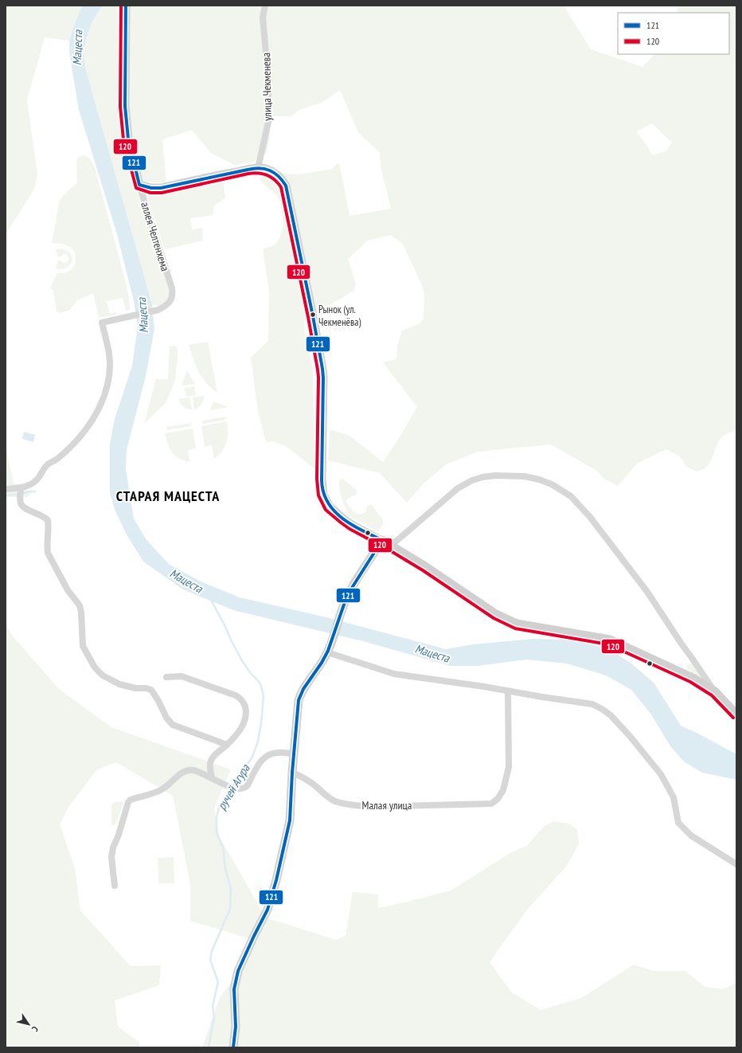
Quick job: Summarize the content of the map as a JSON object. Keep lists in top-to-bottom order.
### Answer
{
  "streets": {
    "main road": ["аллея Челтенхема"],
    "street": ["улица Чекменева", "Малая улица"]
  },
  "districts": ["СТАРАЯ МАЦЕСТА"],
  "water": ["Мацеста", "ручей Агура"],
  "places": ["Рынок (ул. Чекменёва)"],
  "lines": ["transit line 121", "transit line 120"],
  "legend": ["121", "120"],
  "north": "bottom right"
}
